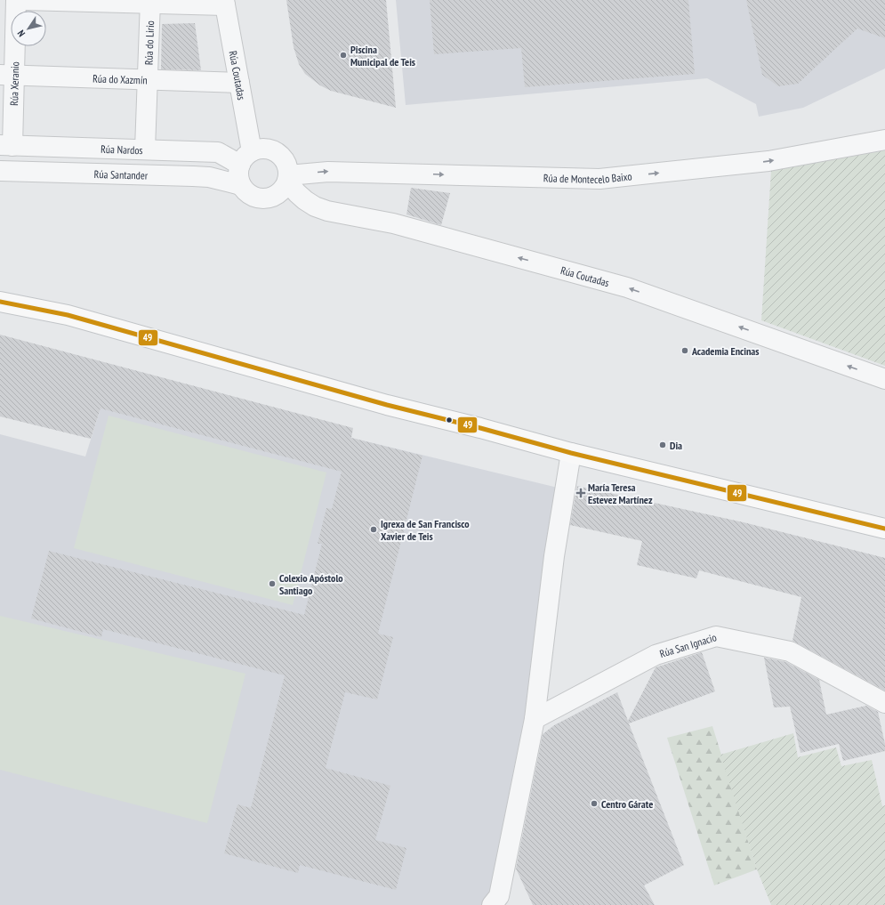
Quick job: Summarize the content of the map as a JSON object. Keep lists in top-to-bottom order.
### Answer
{
  "streets": {
    "street": [
      "Rúa do Lirio",
      "Rúa Coutadas",
      "Rúa do Xazmín",
      "Rúa Xeranio",
      "Rúa Nardos",
      "Rúa Santander",
      "Rúa de Montecelo Baixo",
      "Rúa San Ignacio"
    ]
  },
  "crossings": [
    ["Rúa do Lirio", "Rúa do Xazmín"],
    ["Rúa do Lirio", "Rúa Nardos"],
    ["Rúa Coutadas", "Rúa do Xazmín"],
    ["Rúa Coutadas", "Rúa Nardos"],
    ["Rúa Coutadas", "Rúa Santander"],
    ["Rúa Coutadas", "Rúa de Montecelo Baixo"],
    ["Rúa do Xazmín", "Rúa Xeranio"],
    ["Rúa Xeranio", "Rúa Nardos"],
    ["Rúa Nardos", "Rúa Santander"],
    ["Rúa Nardos", "Rúa de Montecelo Baixo"],
    ["Rúa Santander", "Rúa de Montecelo Baixo"]
  ],
  "one_way": ["Rúa Coutadas", "Rúa de Montecelo Baixo"],
  "places": {
    "other": [
      "Piscina Municipal de Teis",
      "Academia Encinas",
      "Dia",
      "Igrexa de San Francisco Xavier de Teis",
      "Colexio Apóstolo Santiago",
      "Centro Gárate"
    ],
    "health": ["María Teresa Estevez Martínez"]
  },
  "lines": ["transit line 49"],
  "north": "bottom left"
}
